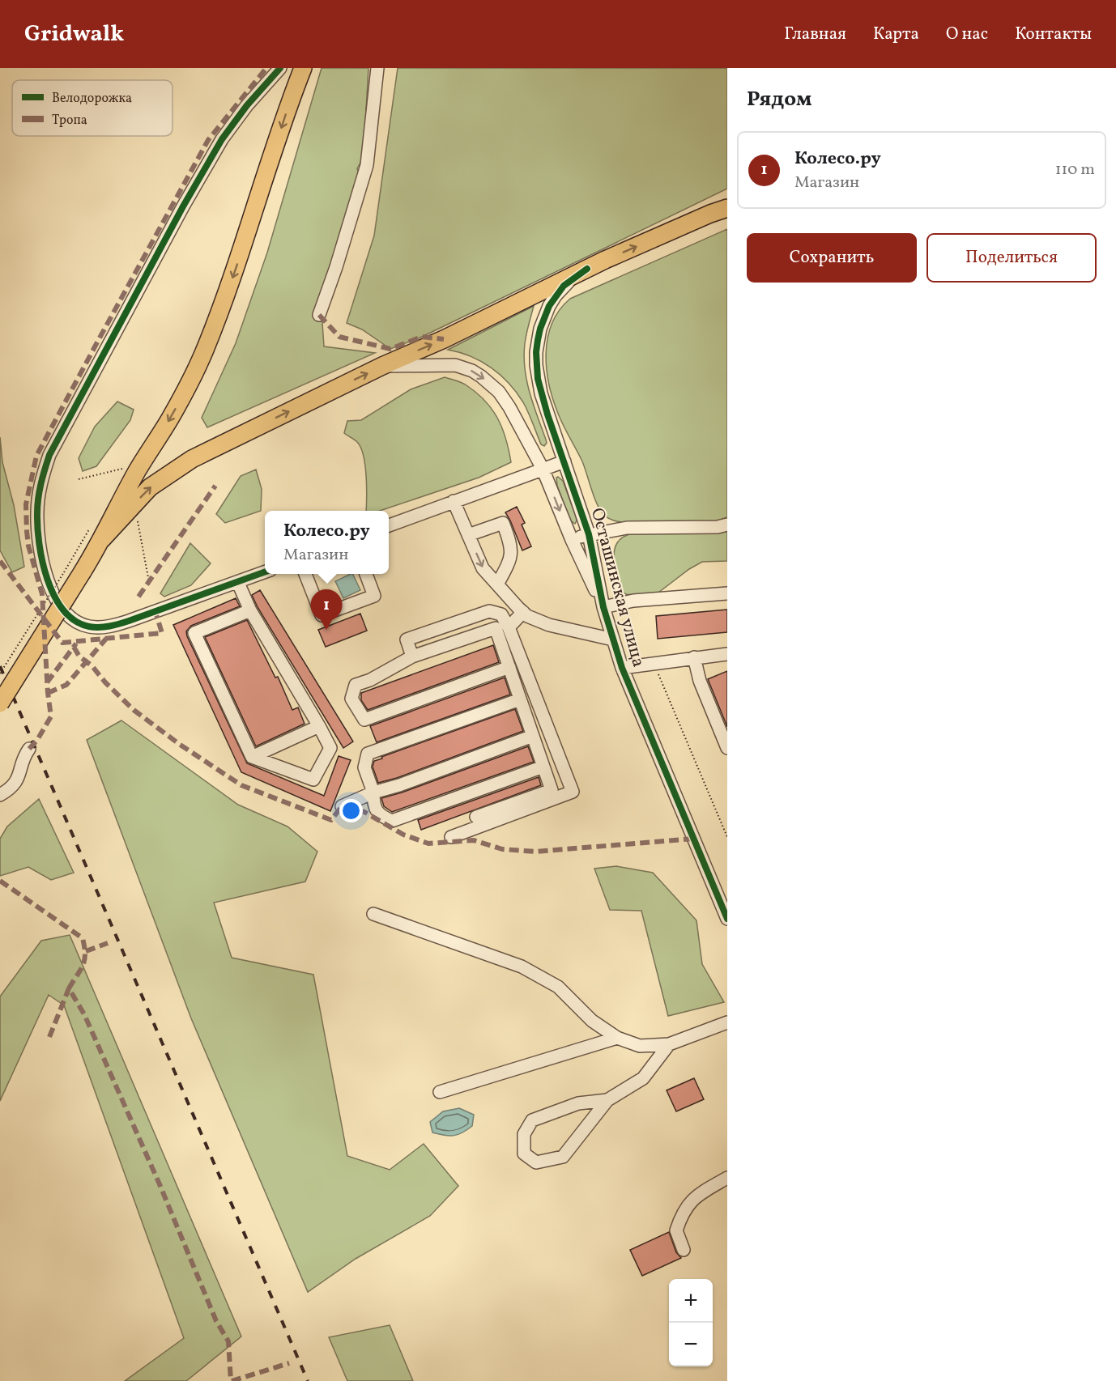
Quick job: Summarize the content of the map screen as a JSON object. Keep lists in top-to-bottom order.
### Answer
{
  "streets": {
    "street": ["Осташинская улица"]
  },
  "legend": ["Велодорожка", "Тропа"],
  "page": {
    "header": "Gridwalk",
    "nav": [
      "Главная",
      "Карта",
      "О нас",
      "Контакты"
    ],
    "heading": "Рядом",
    "list": [
      {
        "mark": "1",
        "name": "Колесо.ру",
        "note": "Магазин",
        "value": "110 m"
      }
    ],
    "buttons": ["Сохранить", "Поделиться"],
    "popup": ["Колесо.ру", "Магазин"],
    "pins": "1",
    "map_buttons": ["+", "−"]
  }
}
